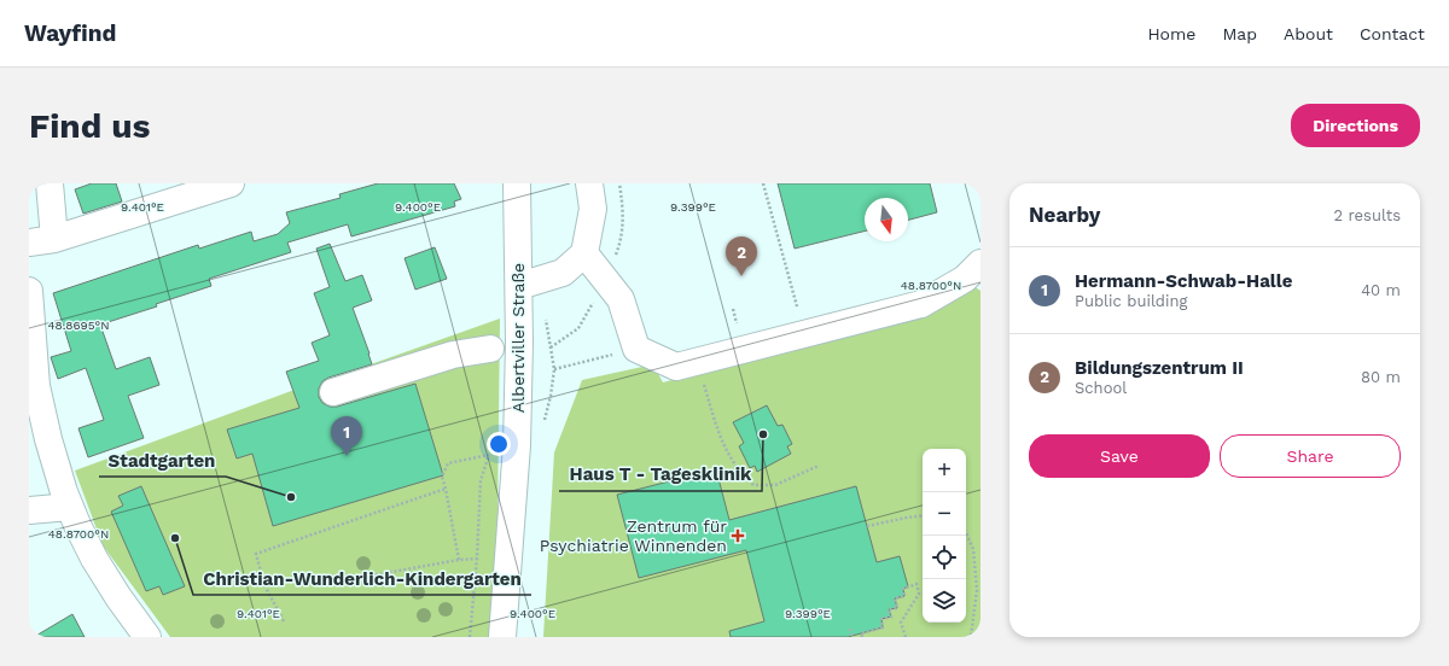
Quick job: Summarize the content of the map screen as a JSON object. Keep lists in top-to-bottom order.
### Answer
{
  "streets": {
    "street": ["Albertviller Straße"]
  },
  "places": {
    "other": ["Haus T - Tagesklinik", "Stadtgarten", "Christian-Wunderlich-Kindergarten"],
    "health": ["Zentrum für Psychiatrie Winnenden"]
  },
  "north": "bottom",
  "page": {
    "header": "Wayfind",
    "nav": [
      "Home",
      "Map",
      "About",
      "Contact"
    ],
    "buttons": [
      "Directions",
      ["Save", "Share"]
    ],
    "title": "Find us",
    "heading": ["Nearby", "2 results"],
    "pins": ["2", "1"],
    "list": [
      {
        "mark": "1",
        "name": "Hermann-Schwab-Halle",
        "note": "Public building",
        "value": "40 m"
      },
      {
        "mark": "2",
        "name": "Bildungszentrum II",
        "note": "School",
        "value": "80 m"
      }
    ],
    "map_buttons": ["+", "−"]
  },
  "coordinates": [
    "9.401°E",
    "9.400°E",
    "9.399°E",
    "48.8700°N",
    "48.8695°N"
  ]
}
